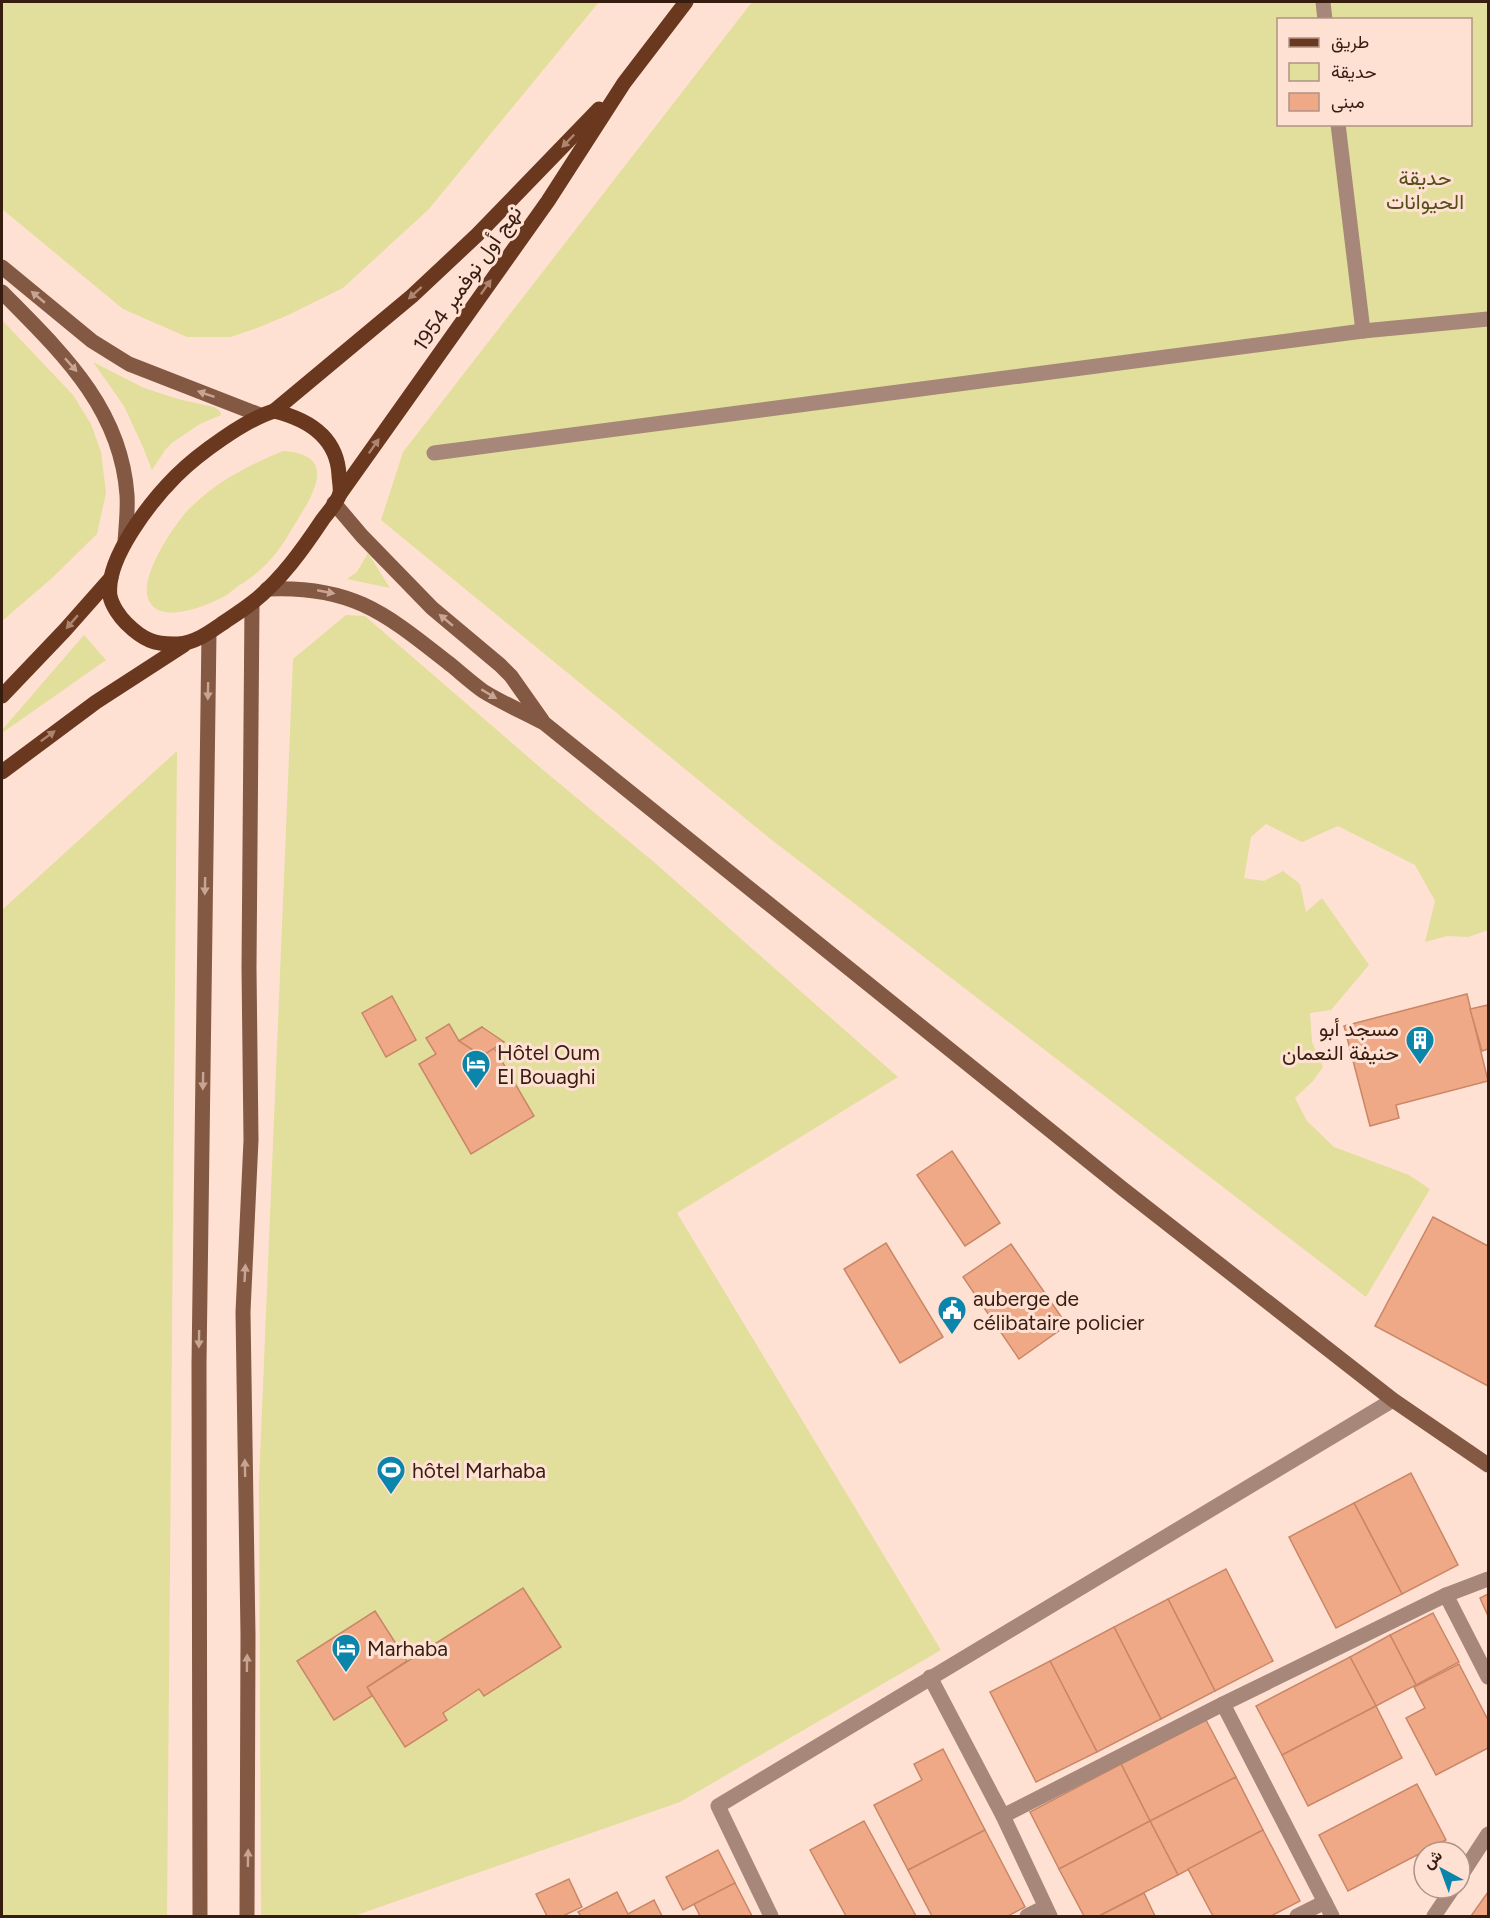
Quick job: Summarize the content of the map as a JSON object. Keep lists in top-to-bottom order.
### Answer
{
  "streets": {
    "main road": ["نهج أول نوفمبر 1954"]
  },
  "parks": ["حديقة الحيوانات"],
  "places": {
    "building": ["مسجد أبو حنيفة النعمان"],
    "hotel": ["Hôtel Oum El Bouaghi", "Marhaba"],
    "public building": ["auberge de célibataire policier"],
    "sports": ["hôtel Marhaba"]
  },
  "legend": ["طريق", "حديقة", "مبنى"],
  "north": "top left"
}
